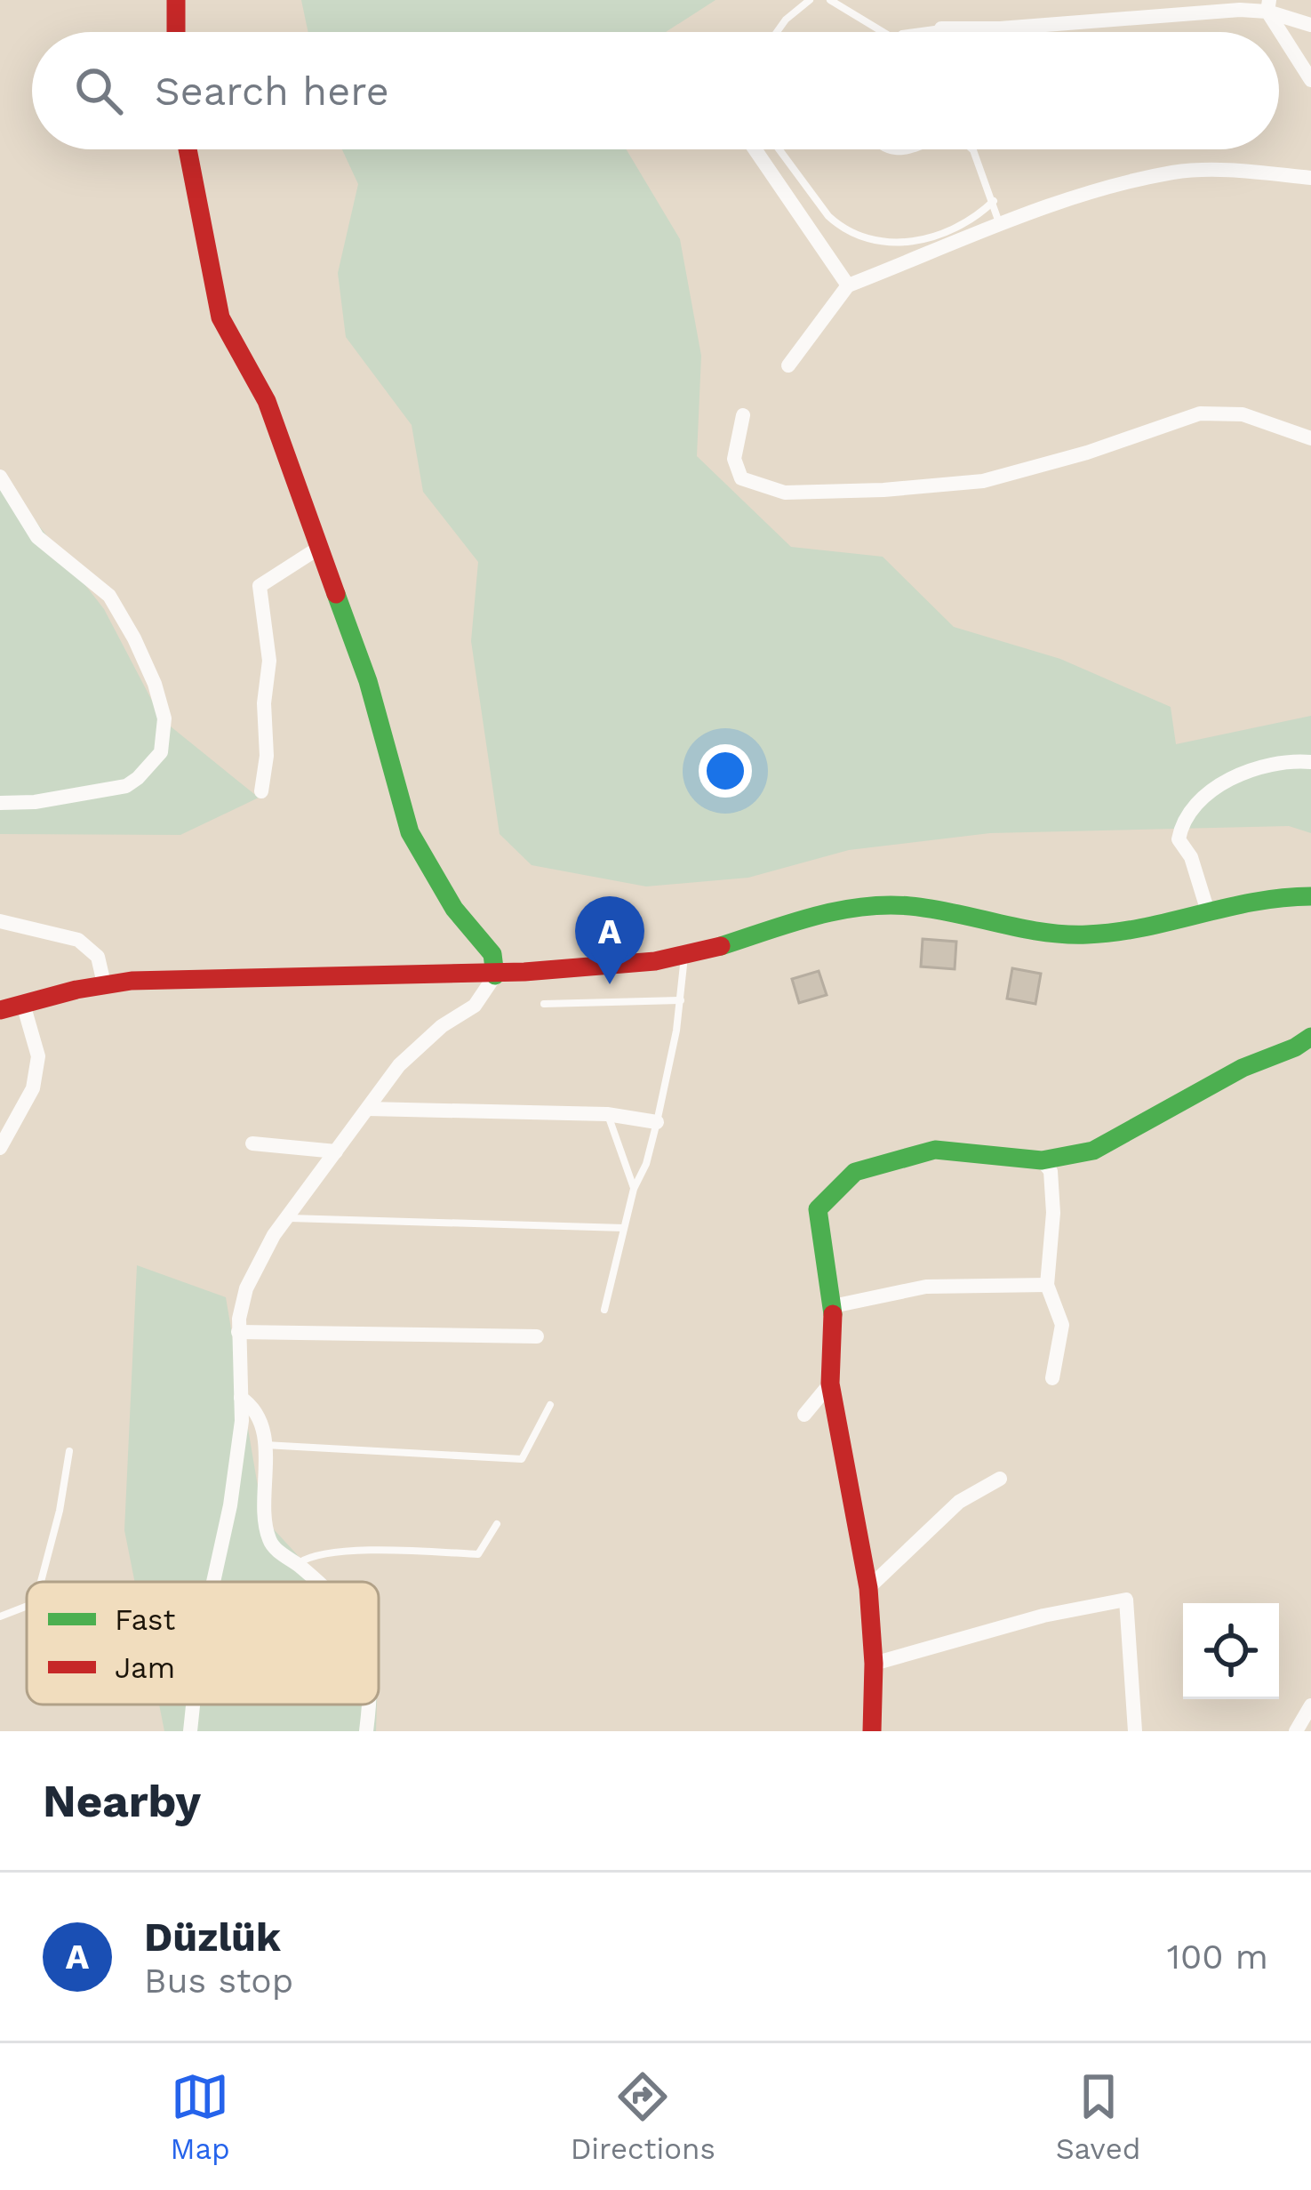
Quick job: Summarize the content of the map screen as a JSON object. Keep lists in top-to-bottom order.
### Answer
{
  "legend": ["Fast", "Jam"],
  "page": {
    "search": "Search here",
    "pins": "A",
    "heading": "Nearby",
    "list": [
      {
        "mark": "A",
        "name": "Düzlük",
        "note": "Bus stop",
        "value": "100 m"
      }
    ],
    "nav": ["Map", "Directions", "Saved"]
  }
}
